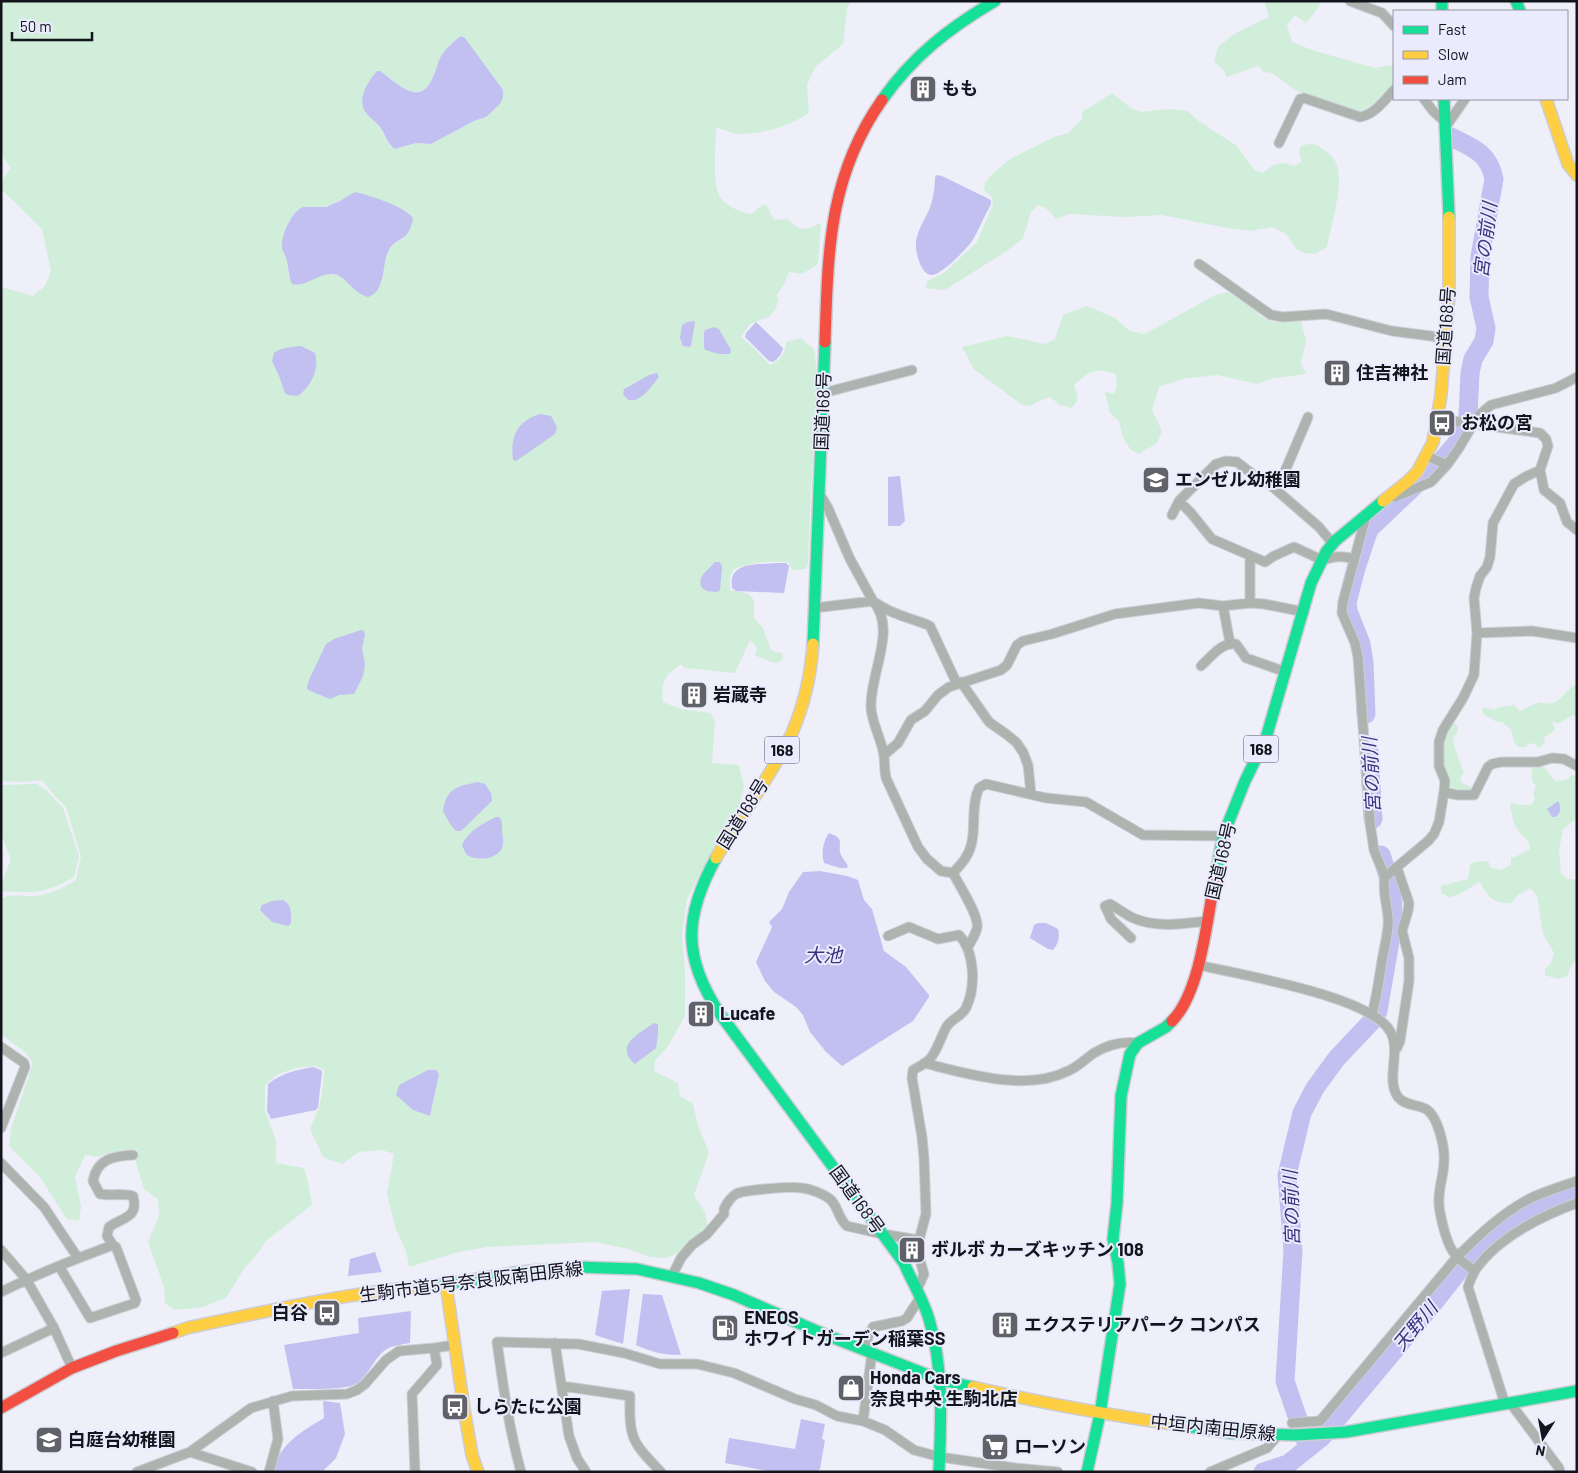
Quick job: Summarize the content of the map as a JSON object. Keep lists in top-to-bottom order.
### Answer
{
  "streets": {
    "main road": [
      "国道168号",
      "168",
      "生駒市道5号奈良阪南田原線",
      "中垣内南田原線"
    ]
  },
  "crossings": [
    ["国道168号", "生駒市道5号奈良阪南田原線"],
    ["国道168号", "中垣内南田原線"],
    ["生駒市道5号奈良阪南田原線", "中垣内南田原線"]
  ],
  "water": ["宮の前川", "大池", "天野川"],
  "places": {
    "building": [
      "もも",
      "住吉神社",
      "岩蔵寺",
      "Lucafe",
      "ボルボ カーズキッチン 108",
      "エクステリアパーク コンパス"
    ],
    "bus stop": ["お松の宮", "白谷", "しらたに公園"],
    "school or university": ["エンゼル幼稚園", "白庭台幼稚園"],
    "fuel station": ["ENEOS ホワイトガーデン稲葉SS"],
    "shop": ["Honda Cars 奈良中央 生駒北店"],
    "supermarket": ["ローソン"]
  },
  "legend": ["Fast", "Slow", "Jam"],
  "scale_bar": "50 m",
  "north": "bottom"
}
